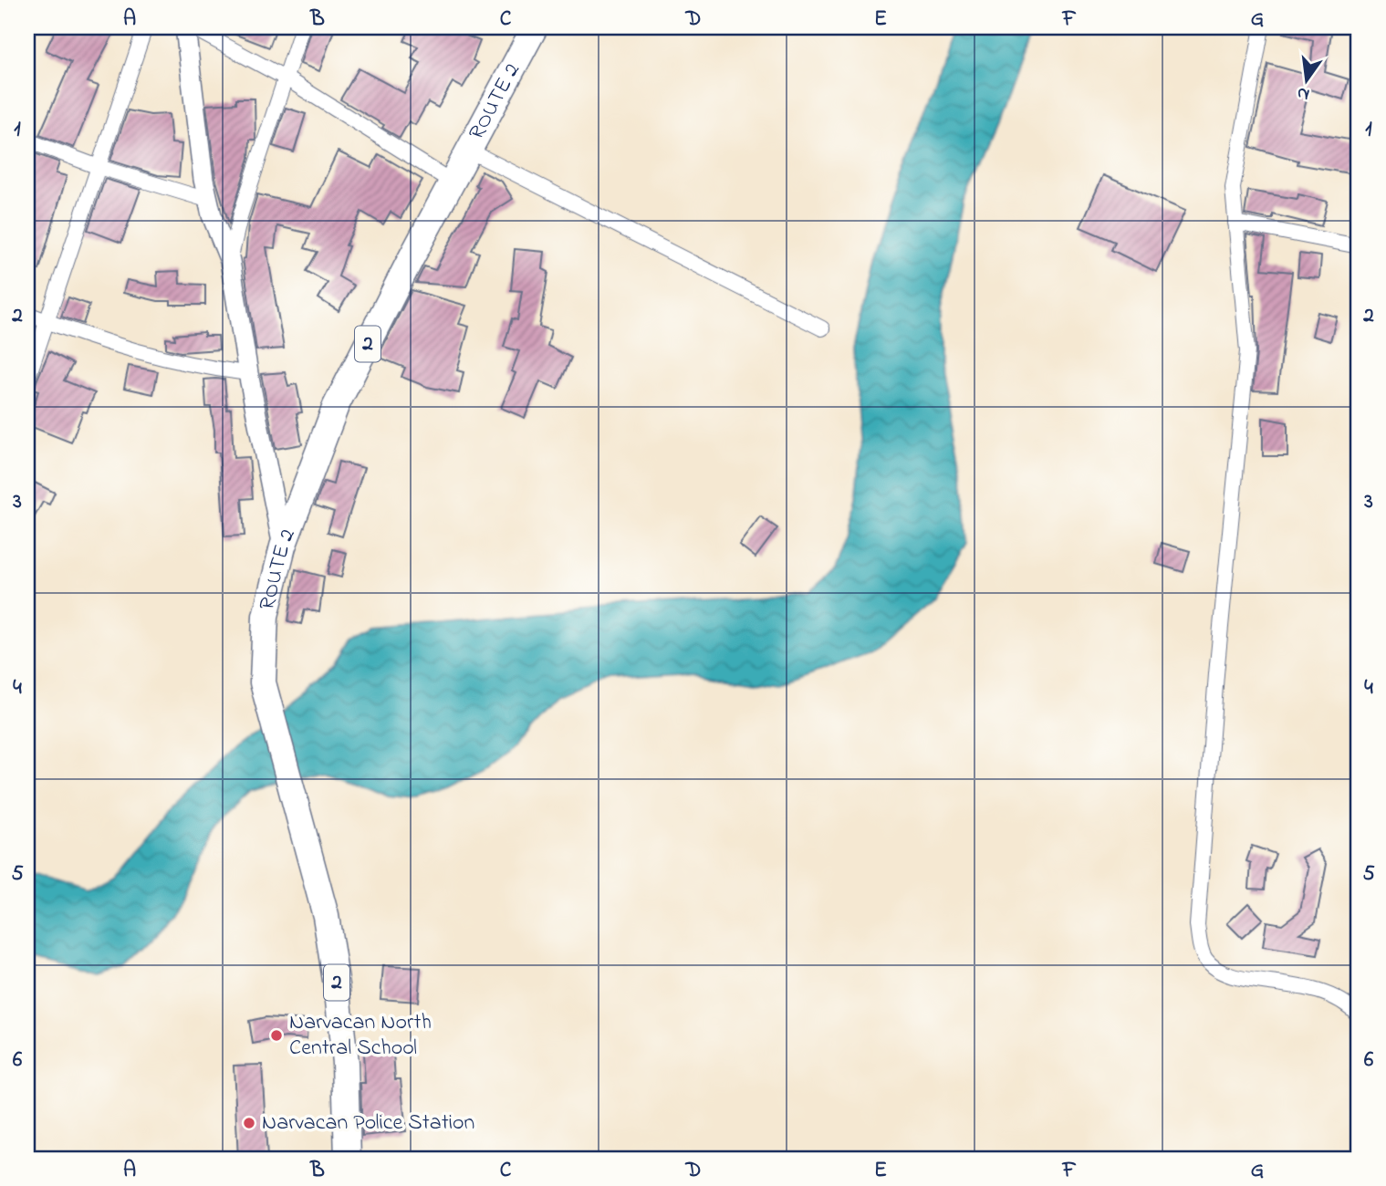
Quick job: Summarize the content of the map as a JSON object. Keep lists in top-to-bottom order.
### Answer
{
  "streets": {
    "highway": ["ROUTE 2", "2"]
  },
  "places": ["Narvacan North Central School", "Narvacan Police Station"],
  "north": "bottom",
  "grid": {
    "columns": [
      "A",
      "B",
      "C",
      "D",
      "E",
      "F",
      "G"
    ],
    "rows": [
      "1",
      "2",
      "3",
      "4",
      "5",
      "6"
    ]
  }
}
